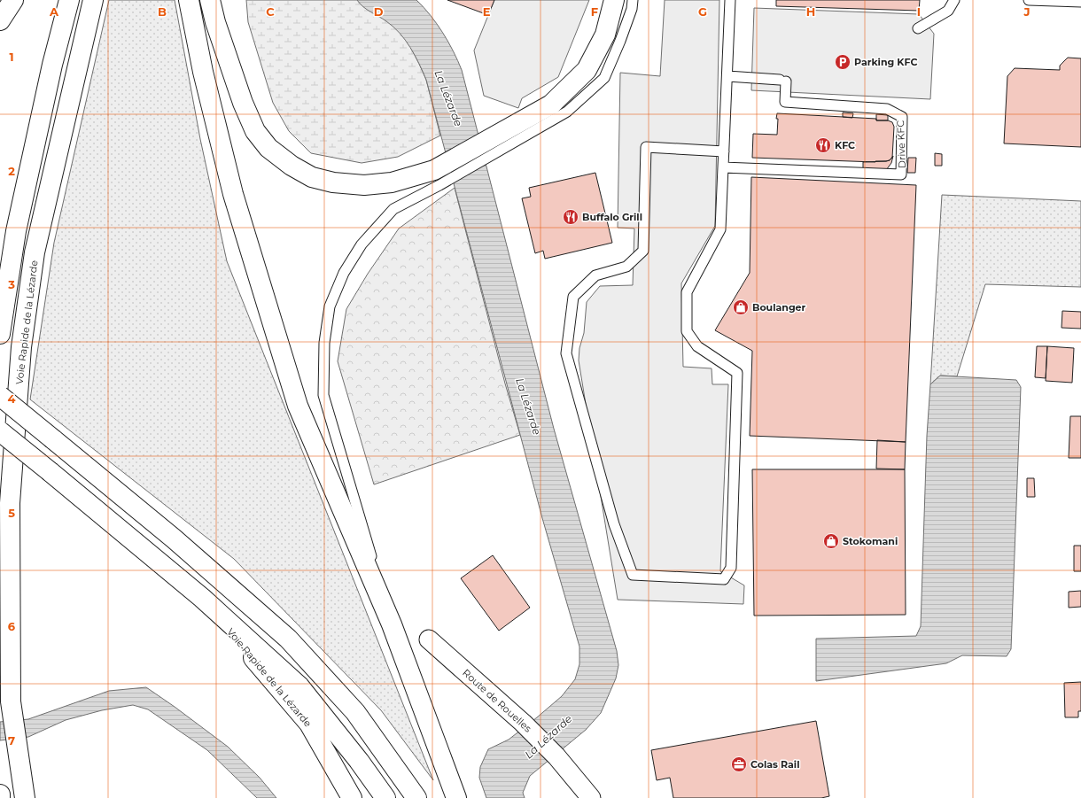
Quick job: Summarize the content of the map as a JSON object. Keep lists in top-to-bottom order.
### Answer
{
  "streets": {
    "highway": ["Voie Rapide de la Lézarde"],
    "street": ["Route de Rouelles"],
    "lane": ["Drive KFC"]
  },
  "water": ["La Lézarde"],
  "places": {
    "parking": ["Parking KFC"],
    "restaurant": ["KFC", "Buffalo Grill"],
    "shop": ["Boulanger", "Stokomani"],
    "office": ["Colas Rail"]
  },
  "grid": {
    "columns": [
      "A",
      "B",
      "C",
      "D",
      "E",
      "F",
      "G",
      "H",
      "I",
      "J"
    ],
    "rows": [
      "1",
      "2",
      "3",
      "4",
      "5",
      "6",
      "7"
    ]
  }
}
